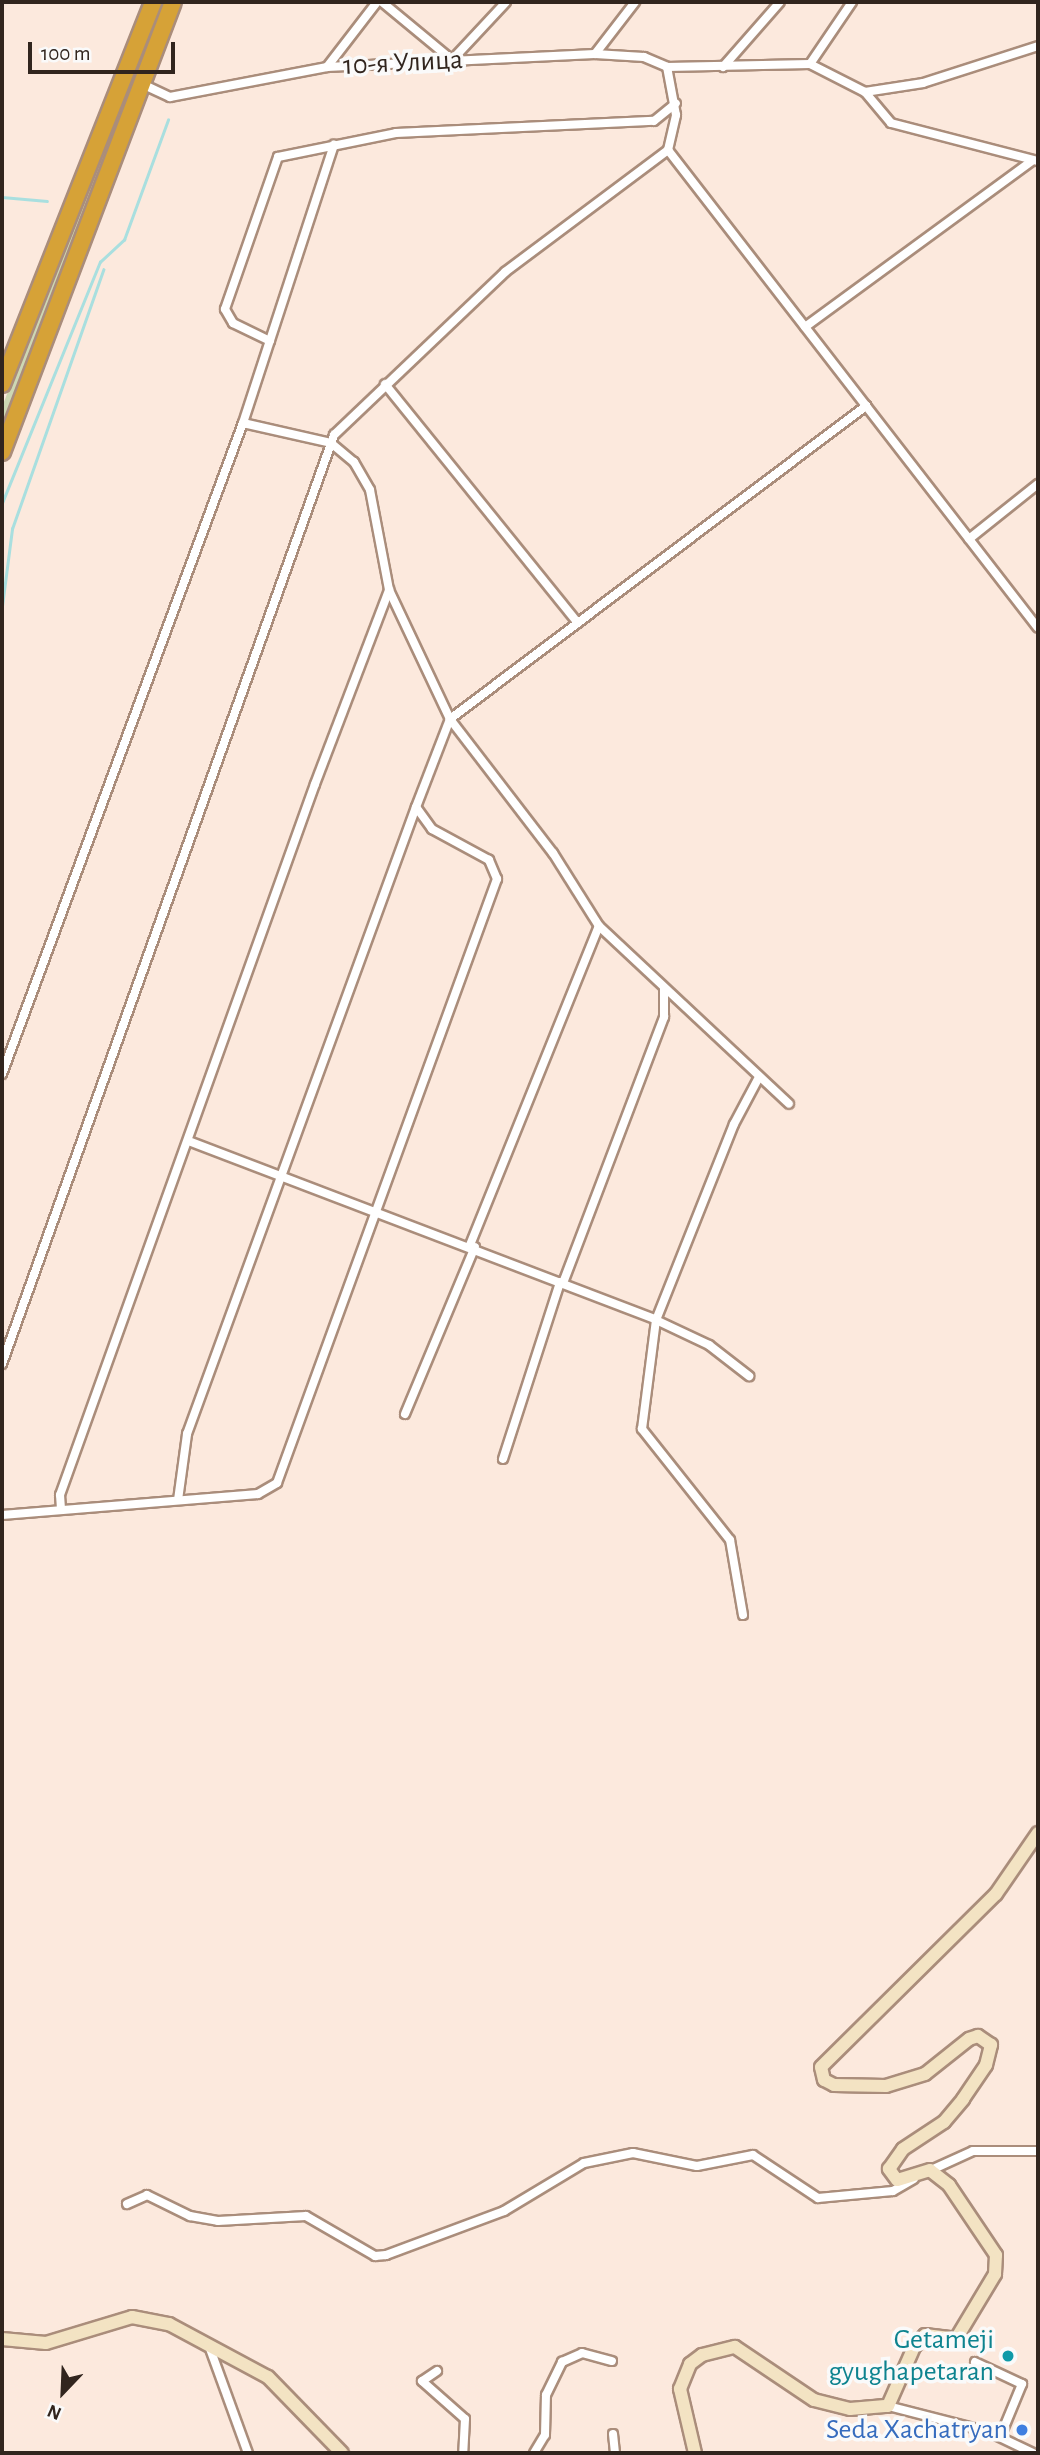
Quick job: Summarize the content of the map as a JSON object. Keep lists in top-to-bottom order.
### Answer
{
  "streets": {
    "street": ["10-я Улица"]
  },
  "places": ["Getameji gyughapetaran", "Seda Xachatryan"],
  "scale_bar": "100 m",
  "north": "bottom left"
}
